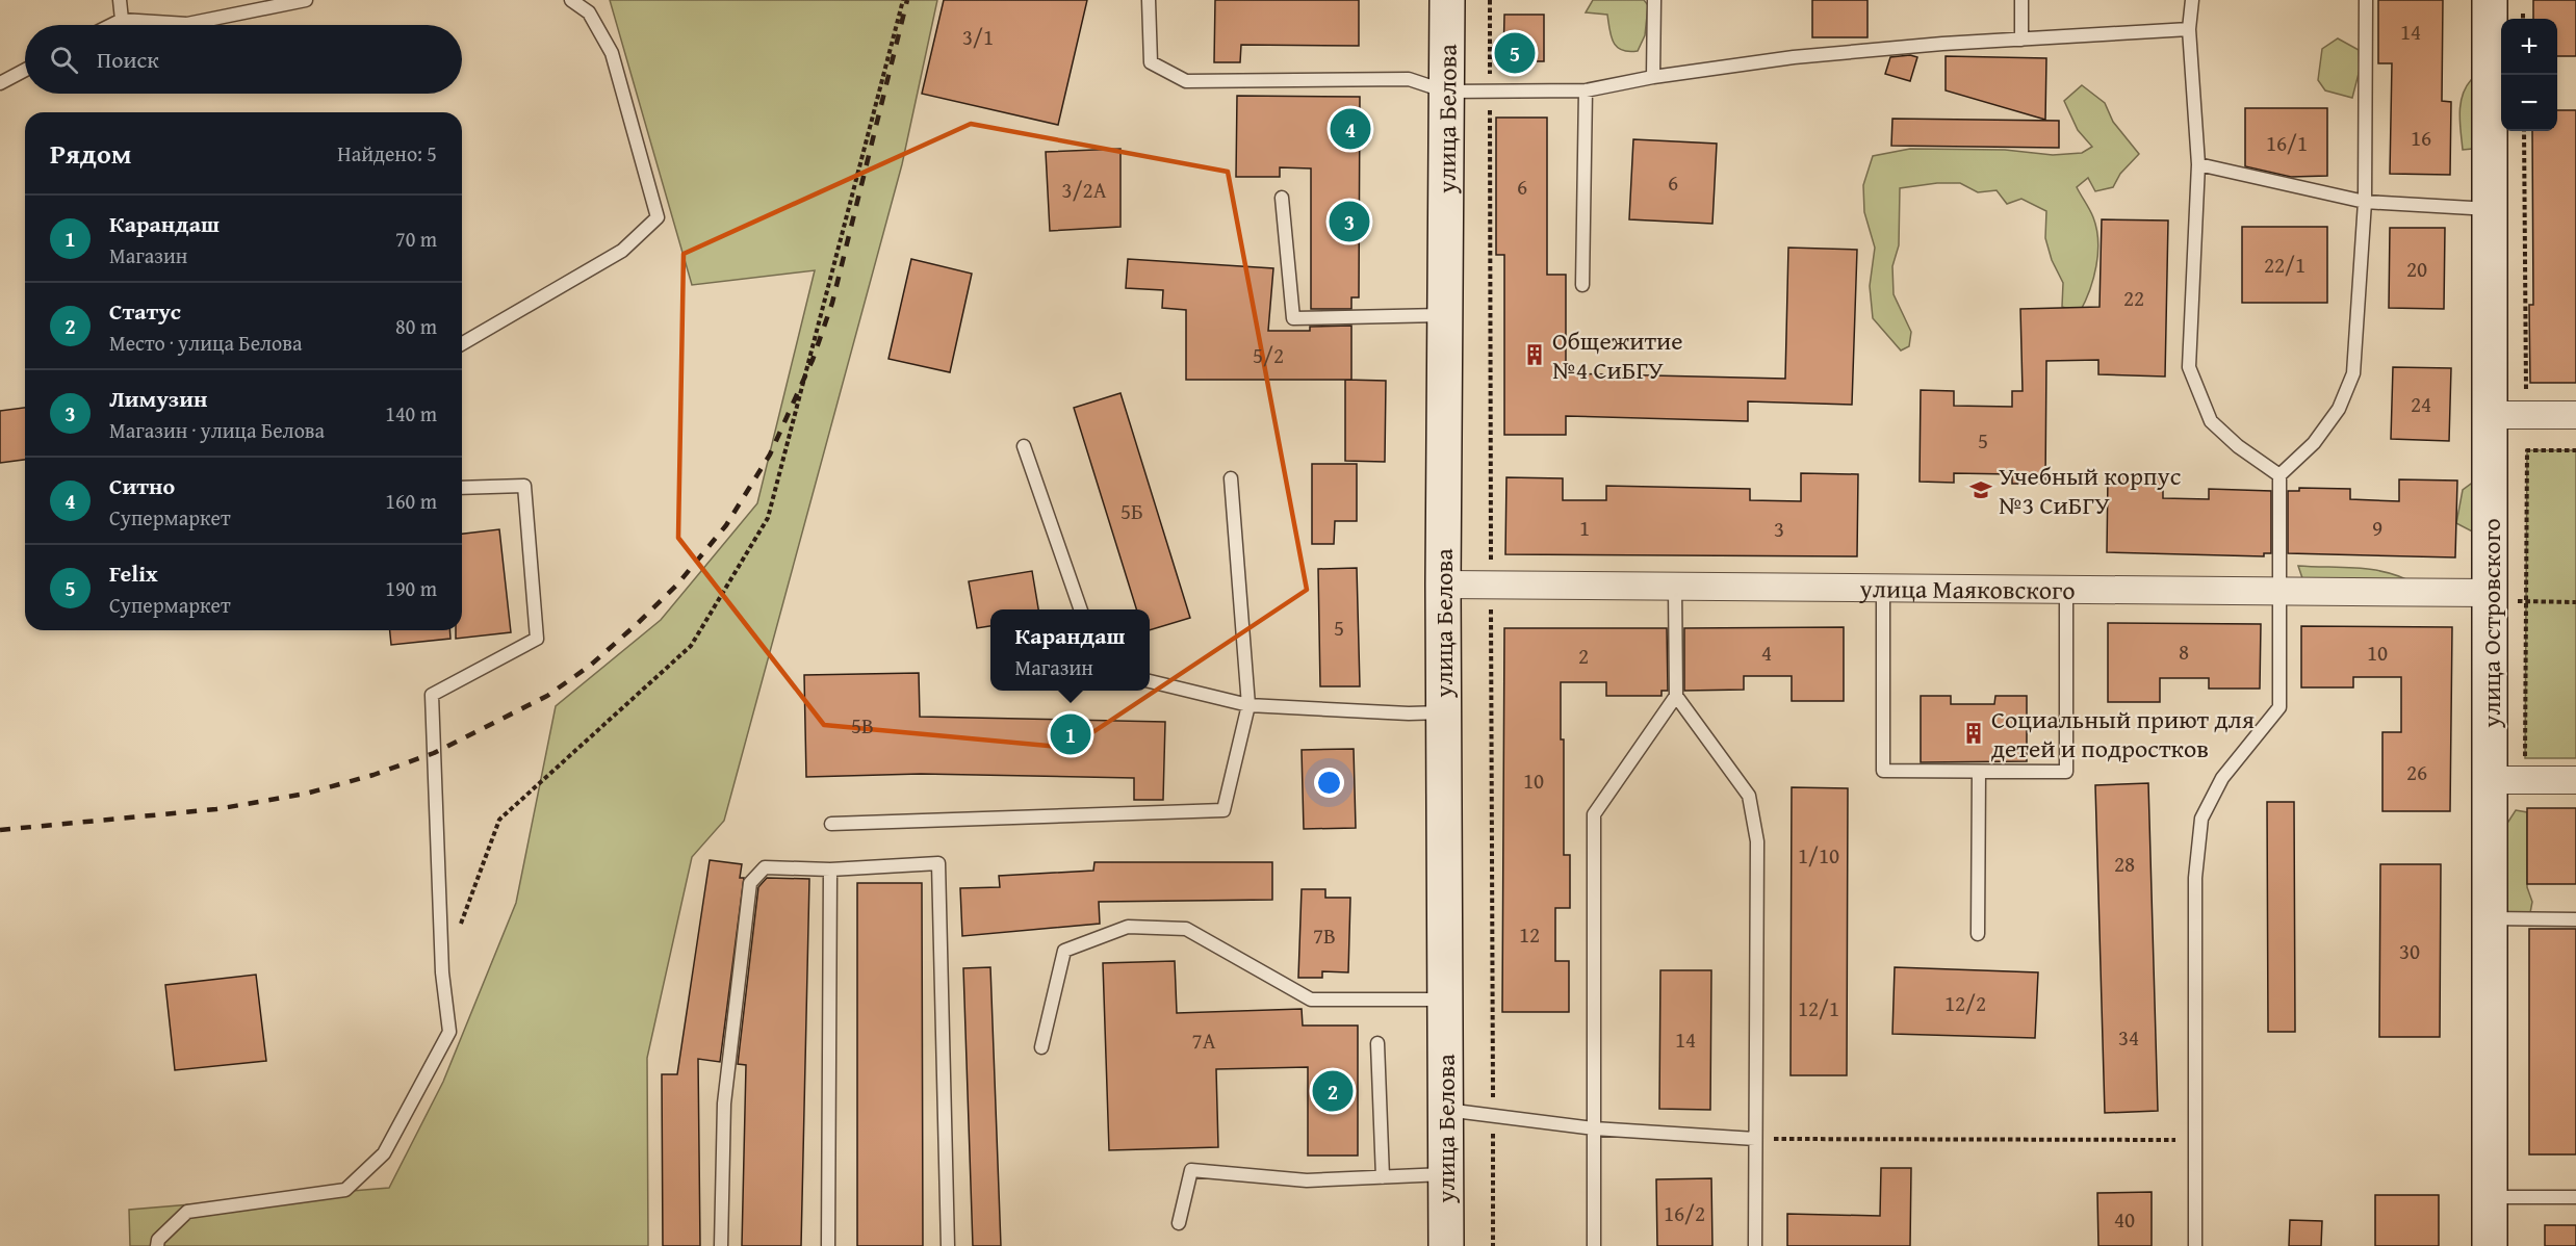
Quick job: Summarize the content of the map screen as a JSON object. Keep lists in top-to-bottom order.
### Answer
{
  "streets": {
    "main road": ["улица Белова", "улица Островского"],
    "street": ["улица Маяковского"]
  },
  "crossings": [
    ["улица Белова", "улица Маяковского"],
    ["улица Маяковского", "улица Островского"]
  ],
  "places": {
    "building": ["Общежитие №4 СиБГУ", "Социальный приют для детей и подростков"],
    "school or university": ["Учебный корпус №3 СиБГУ"]
  },
  "house_numbers": [
    "14",
    "3/1",
    "16",
    "16/1",
    "6",
    "6",
    "3/2А",
    "22/1",
    "20",
    "22",
    "5/2",
    "24",
    "5",
    "5Б",
    "1",
    "9",
    "3",
    "5",
    "8",
    "4",
    "10",
    "2",
    "5В",
    "26",
    "10",
    "1/10",
    "28",
    "12",
    "7В",
    "30",
    "12/2",
    "12/1",
    "34",
    "14",
    "7А",
    "16/2",
    "40"
  ],
  "page": {
    "map_buttons": ["+", "−"],
    "search": "Поиск",
    "pins": [
      "5",
      "4",
      "3",
      "1",
      "2"
    ],
    "heading": ["Рядом", "Найдено: 5"],
    "list": [
      {
        "mark": "1",
        "name": "Карандаш",
        "note": "Магазин",
        "value": "70 m"
      },
      {
        "mark": "2",
        "name": "Статус",
        "note": "Место · улица Белова",
        "value": "80 m"
      },
      {
        "mark": "3",
        "name": "Лимузин",
        "note": "Магазин · улица Белова",
        "value": "140 m"
      },
      {
        "mark": "4",
        "name": "Ситно",
        "note": "Супермаркет",
        "value": "160 m"
      },
      {
        "mark": "5",
        "name": "Felix",
        "note": "Супермаркет",
        "value": "190 m"
      }
    ],
    "popup": ["Карандаш", "Магазин"]
  }
}
